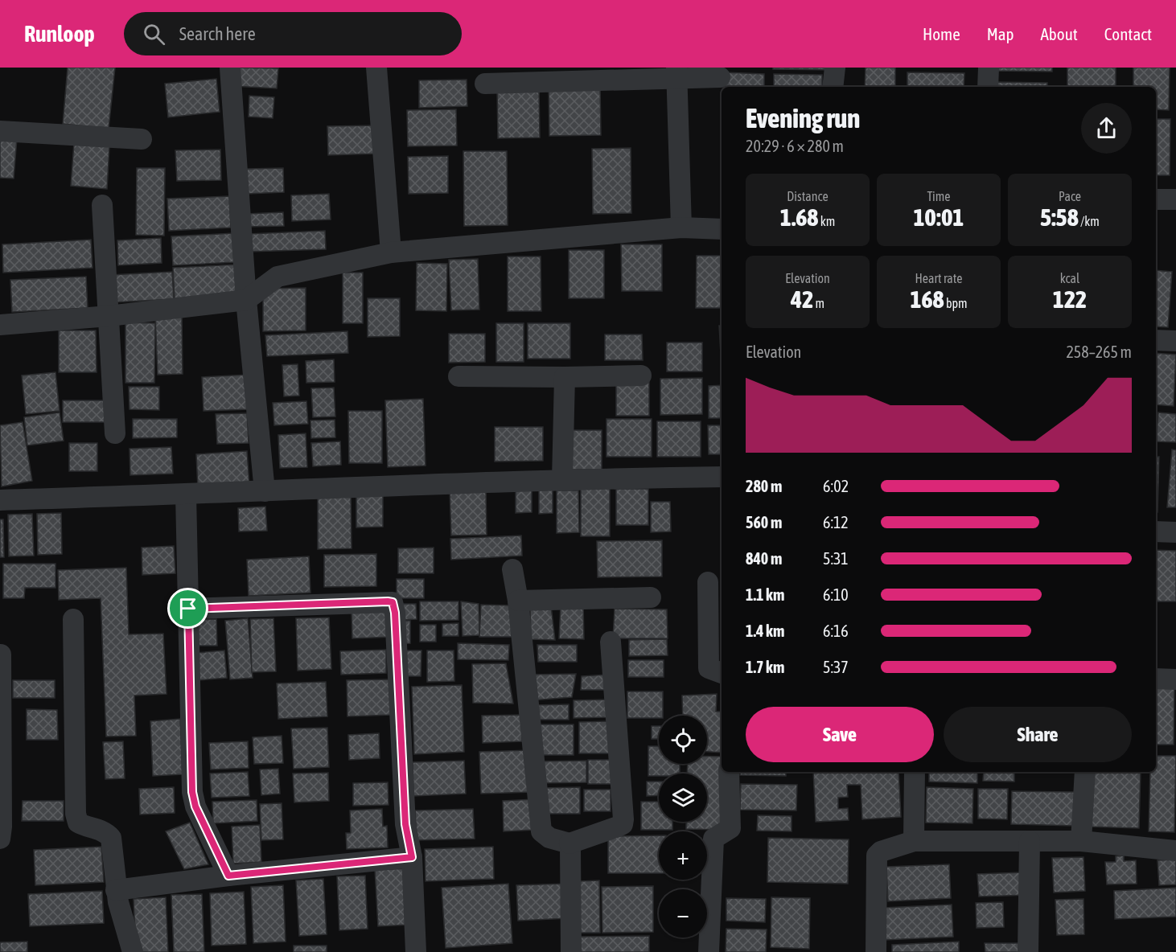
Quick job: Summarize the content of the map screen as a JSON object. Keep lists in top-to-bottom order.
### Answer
{
  "page": {
    "header": "Runloop",
    "search": "Search here",
    "nav": [
      "Home",
      "Map",
      "About",
      "Contact"
    ],
    "heading": ["Evening run", "20:29 · 6 × 280 m"],
    "stats": [
      ["Distance", "1.68 km"],
      ["Time", "10:01"],
      ["Pace", "5:58 /km"],
      ["Elevation", "42 m"],
      ["Heart rate", "168 bpm"],
      ["kcal", "122"]
    ],
    "chart": ["Elevation", "258–265 m"],
    "list": [
      {
        "name": "280 m",
        "note": "6:02"
      },
      {
        "name": "560 m",
        "note": "6:12"
      },
      {
        "name": "840 m",
        "note": "5:31"
      },
      {
        "name": "1.1 km",
        "note": "6:10"
      },
      {
        "name": "1.4 km",
        "note": "6:16"
      },
      {
        "name": "1.7 km",
        "note": "5:37"
      }
    ],
    "buttons": ["Save", "Share"],
    "map_buttons": ["+", "−"]
  }
}
